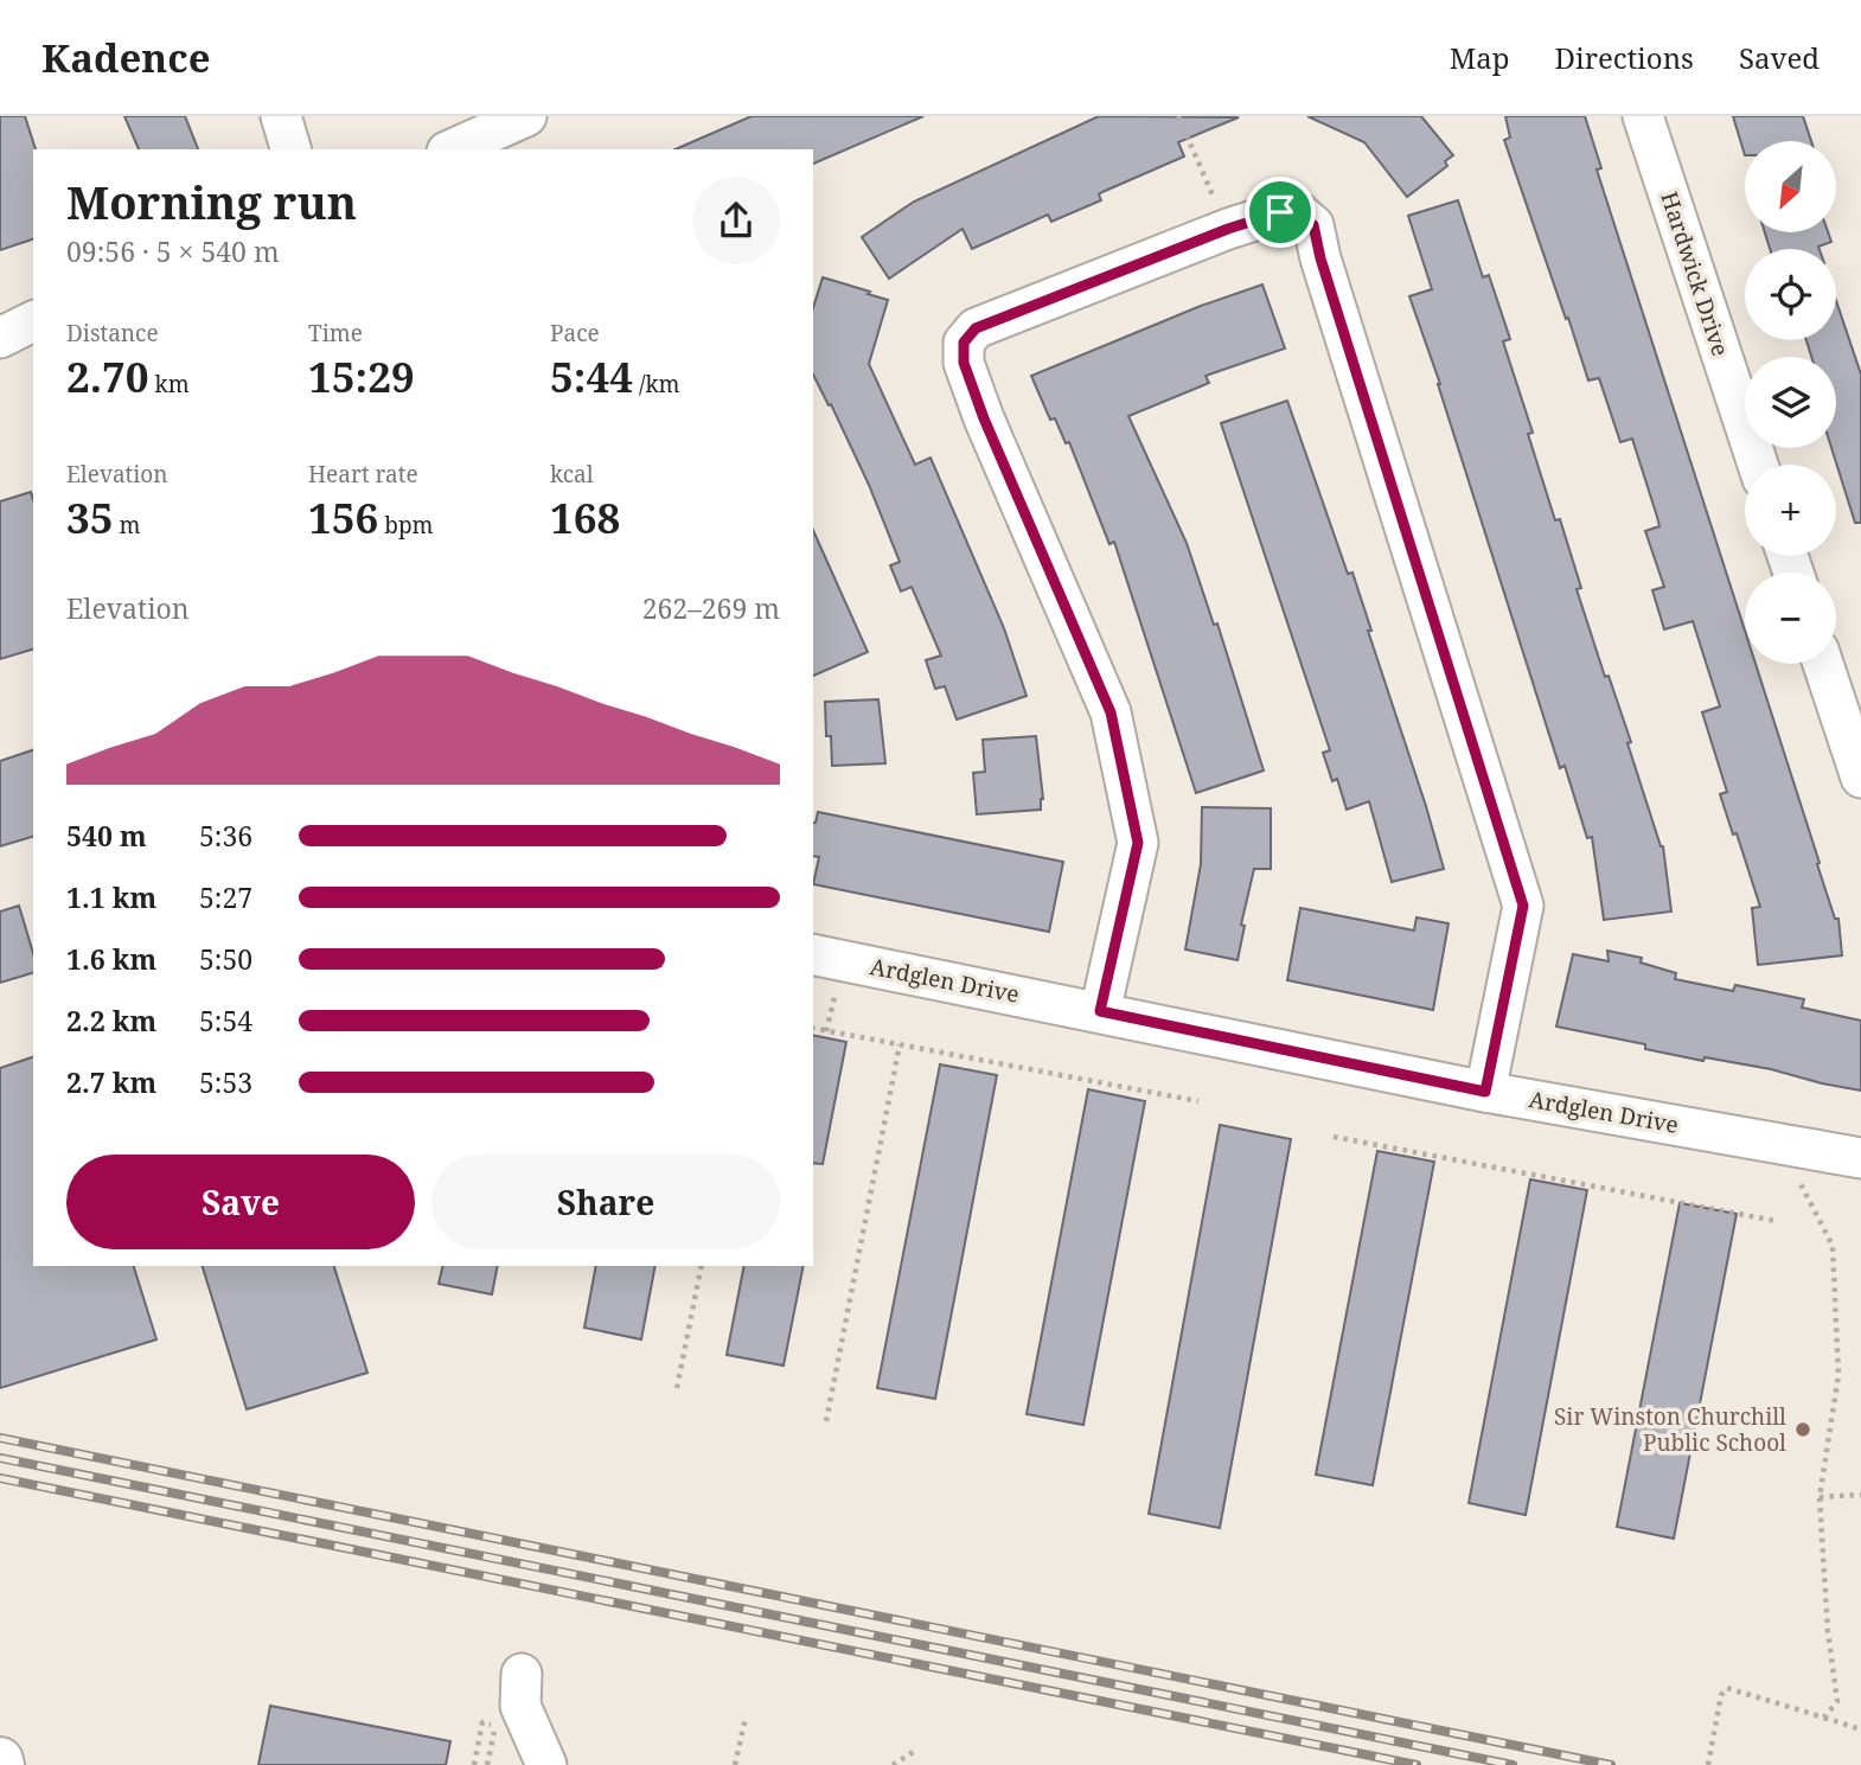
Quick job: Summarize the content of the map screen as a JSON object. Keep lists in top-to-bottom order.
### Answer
{
  "streets": {
    "street": ["Hardwick Drive", "Ardglen Drive"]
  },
  "places": ["Sir Winston Churchill Public School"],
  "north": "bottom left",
  "page": {
    "header": "Kadence",
    "nav": ["Map", "Directions", "Saved"],
    "map_buttons": ["+", "−"],
    "heading": ["Morning run", "09:56 · 5 × 540 m"],
    "stats": [
      ["Distance", "2.70 km"],
      ["Time", "15:29"],
      ["Pace", "5:44 /km"],
      ["Elevation", "35 m"],
      ["Heart rate", "156 bpm"],
      ["kcal", "168"]
    ],
    "chart": ["Elevation", "262–269 m"],
    "list": [
      {
        "name": "540 m",
        "note": "5:36"
      },
      {
        "name": "1.1 km",
        "note": "5:27"
      },
      {
        "name": "1.6 km",
        "note": "5:50"
      },
      {
        "name": "2.2 km",
        "note": "5:54"
      },
      {
        "name": "2.7 km",
        "note": "5:53"
      }
    ],
    "buttons": ["Save", "Share"]
  }
}
